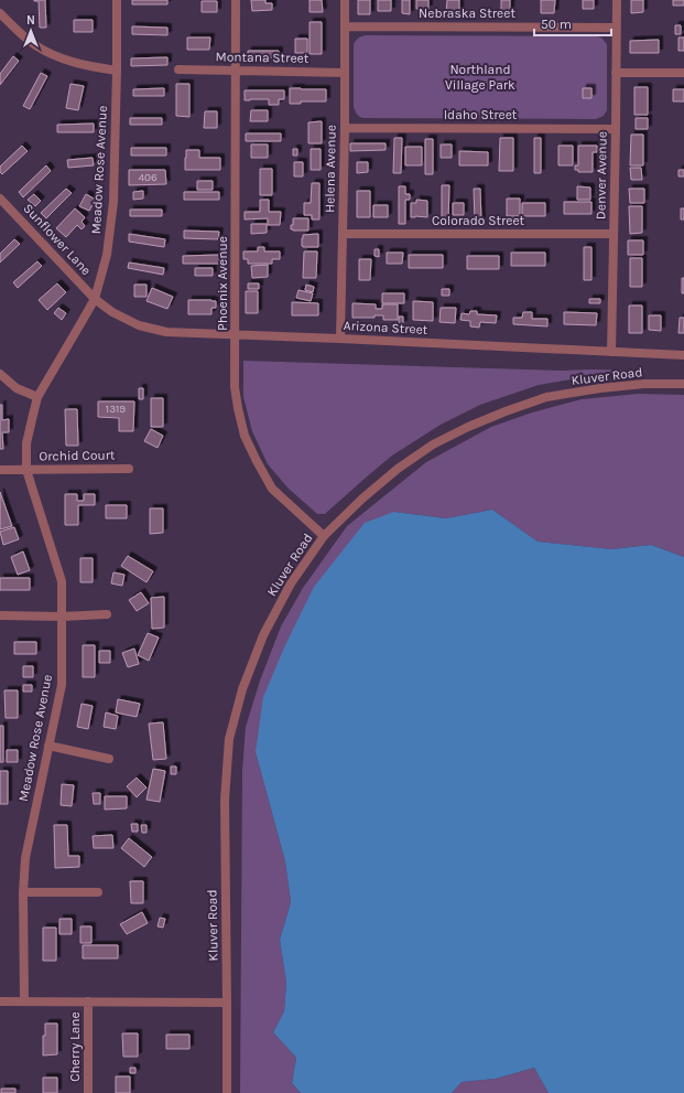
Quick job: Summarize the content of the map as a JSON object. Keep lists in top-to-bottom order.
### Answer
{
  "streets": {
    "street": [
      "Nebraska Street",
      "Montana Street",
      "Idaho Street",
      "Helena Avenue",
      "Meadow Rose Avenue",
      "Denver Avenue",
      "Colorado Street",
      "Sunflower Lane",
      "Phoenix Avenue",
      "Arizona Street",
      "Kluver Road",
      "Orchid Court",
      "Cherry Lane"
    ]
  },
  "crossings": [
    ["Nebraska Street", "Helena Avenue"],
    ["Nebraska Street", "Denver Avenue"],
    ["Montana Street", "Helena Avenue"],
    ["Montana Street", "Phoenix Avenue"],
    ["Idaho Street", "Helena Avenue"],
    ["Idaho Street", "Denver Avenue"],
    ["Helena Avenue", "Colorado Street"],
    ["Helena Avenue", "Arizona Street"],
    ["Meadow Rose Avenue", "Sunflower Lane"],
    ["Meadow Rose Avenue", "Arizona Street"],
    ["Meadow Rose Avenue", "Orchid Court"],
    ["Denver Avenue", "Colorado Street"],
    ["Denver Avenue", "Arizona Street"],
    ["Sunflower Lane", "Arizona Street"],
    ["Phoenix Avenue", "Arizona Street"],
    ["Phoenix Avenue", "Kluver Road"]
  ],
  "parks": ["Northland Village Park"],
  "house_numbers": ["406", "1319"],
  "scale_bar": "50 m",
  "north": "top"
}
